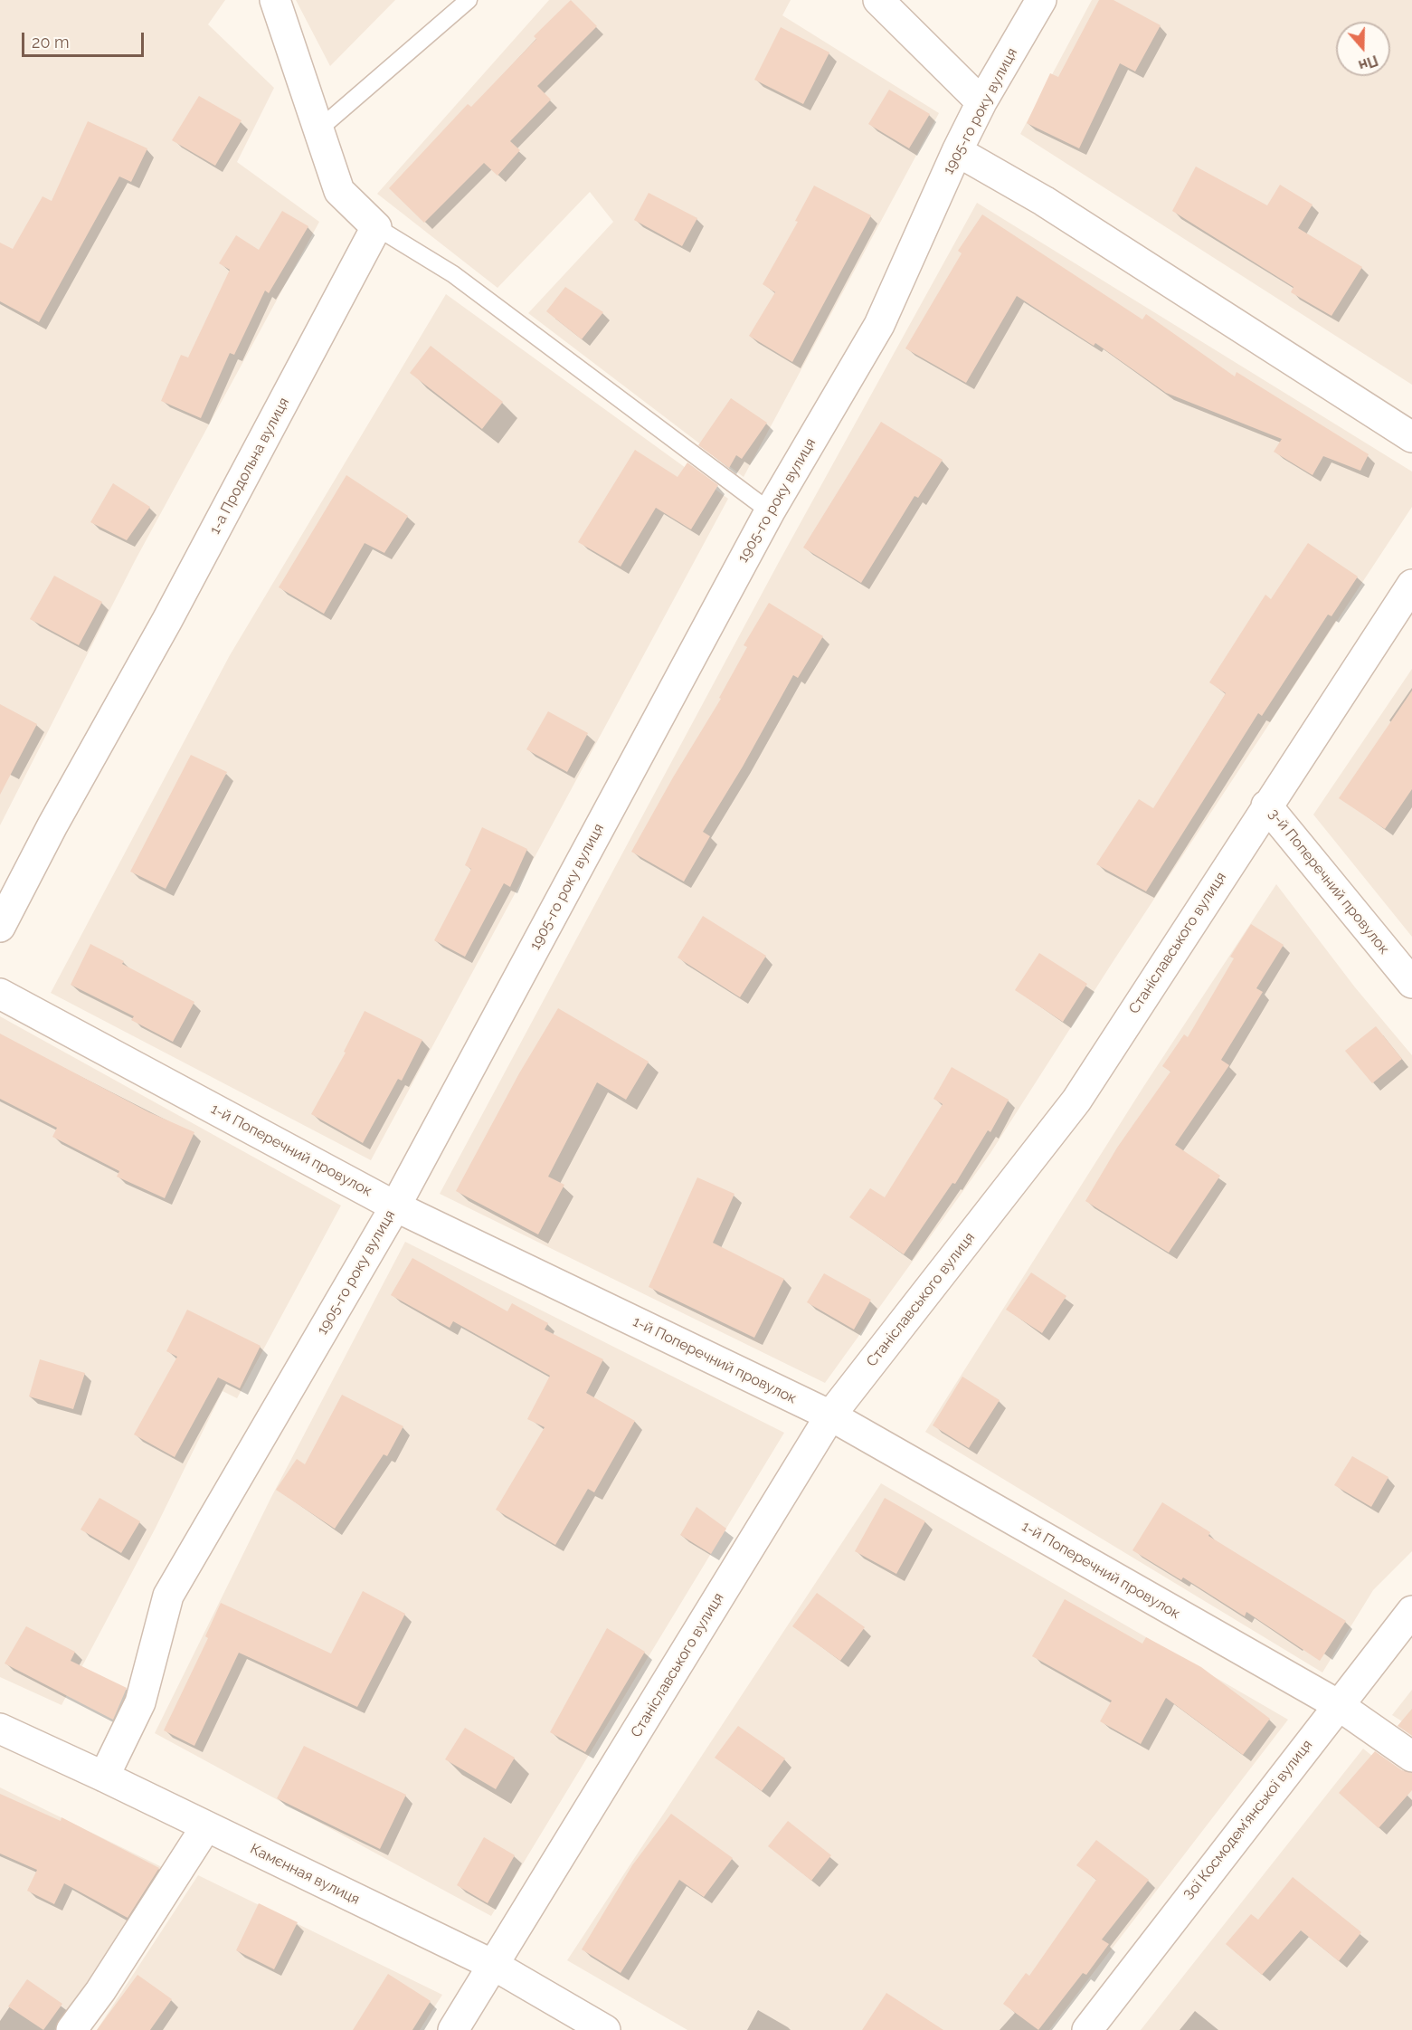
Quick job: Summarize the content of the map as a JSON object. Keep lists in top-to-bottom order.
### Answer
{
  "streets": {
    "street": [
      "1905-го року вулиця",
      "1-а Продольна вулиця",
      "3-й Поперечний провулок",
      "Станіславського вулиця",
      "1-й Поперечний провулок",
      "Зої Космодем’янської вулиця",
      "Камєнная вулиця"
    ]
  },
  "crossings": [
    ["1905-го року вулиця", "1-й Поперечний провулок"],
    ["1905-го року вулиця", "Камєнная вулиця"],
    ["3-й Поперечний провулок", "Станіславського вулиця"],
    ["Станіславського вулиця", "1-й Поперечний провулок"],
    ["Станіславського вулиця", "Камєнная вулиця"],
    ["1-й Поперечний провулок", "Зої Космодем’янської вулиця"]
  ],
  "scale_bar": "20 m",
  "north": "bottom"
}
